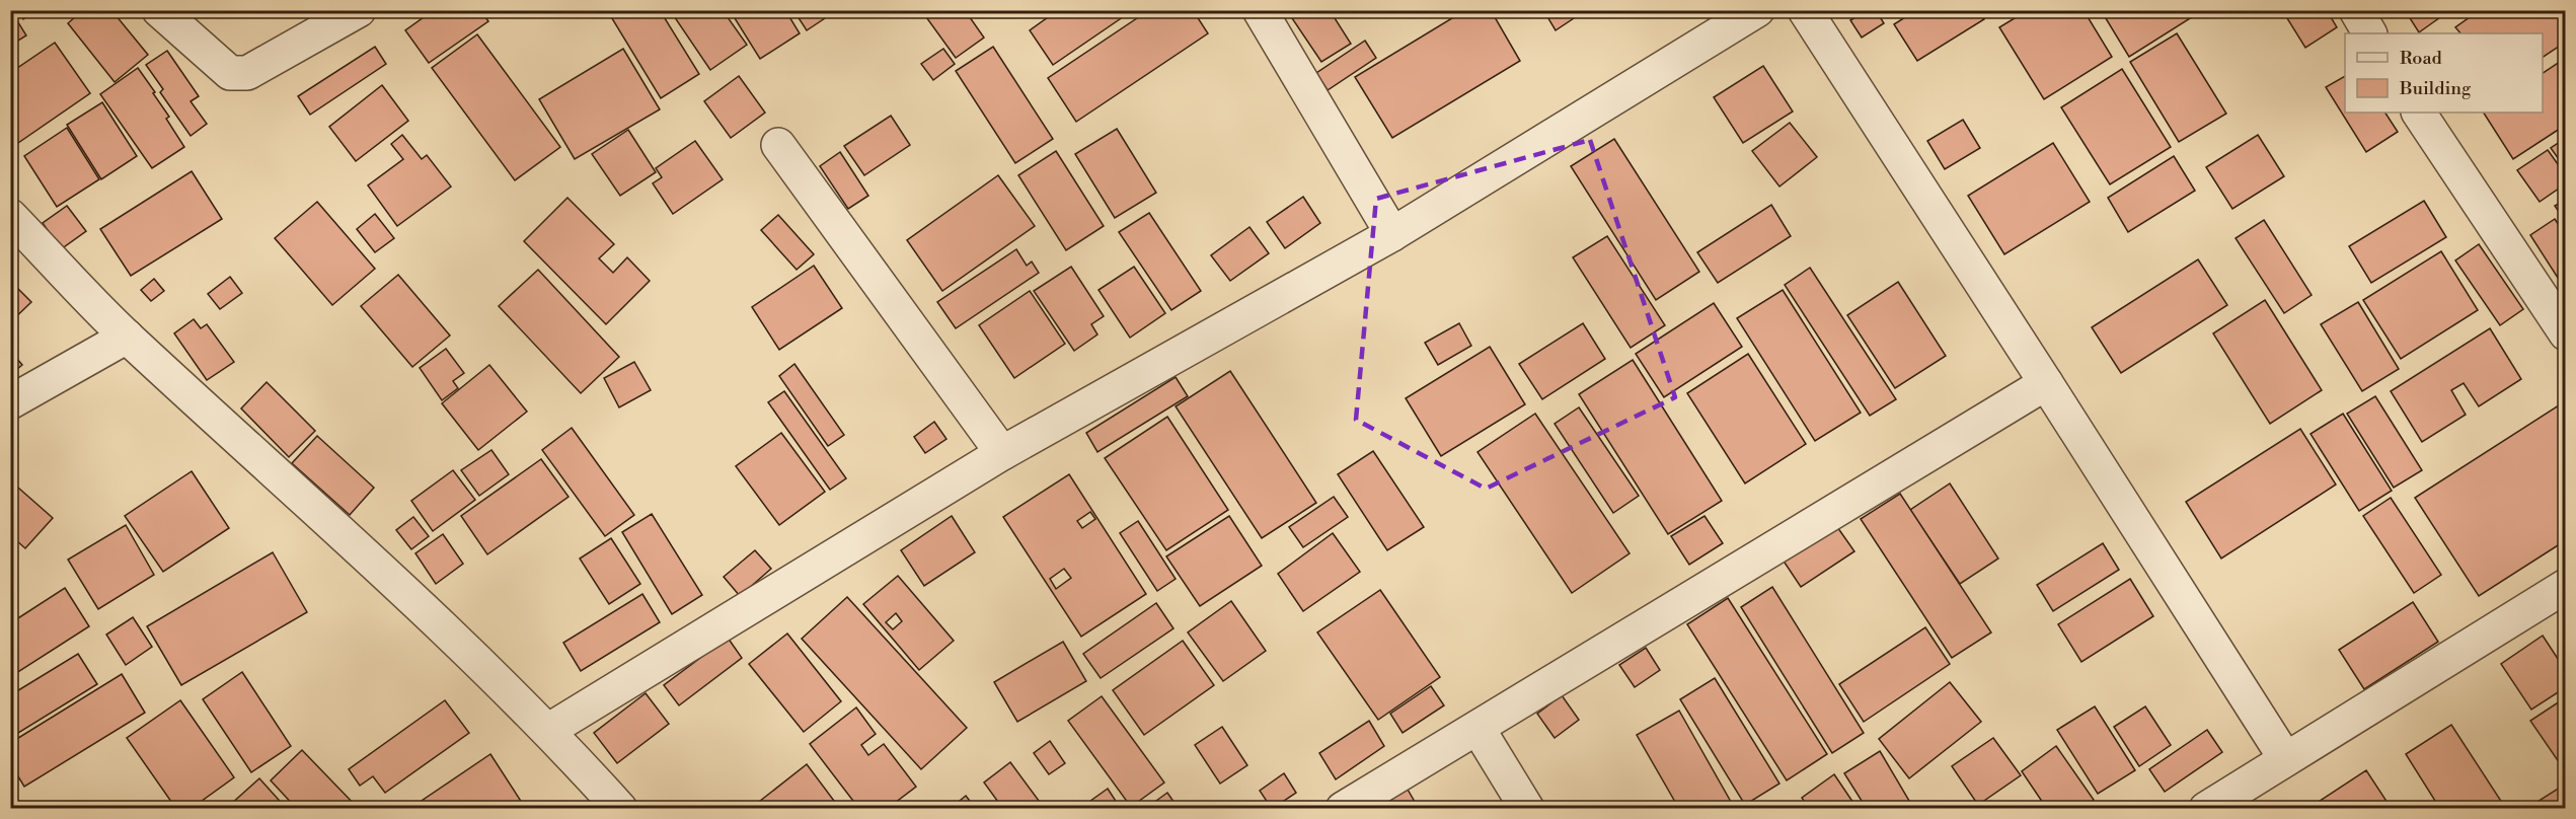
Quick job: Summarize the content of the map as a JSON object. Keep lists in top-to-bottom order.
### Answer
{
  "legend": ["Road", "Building"]
}
